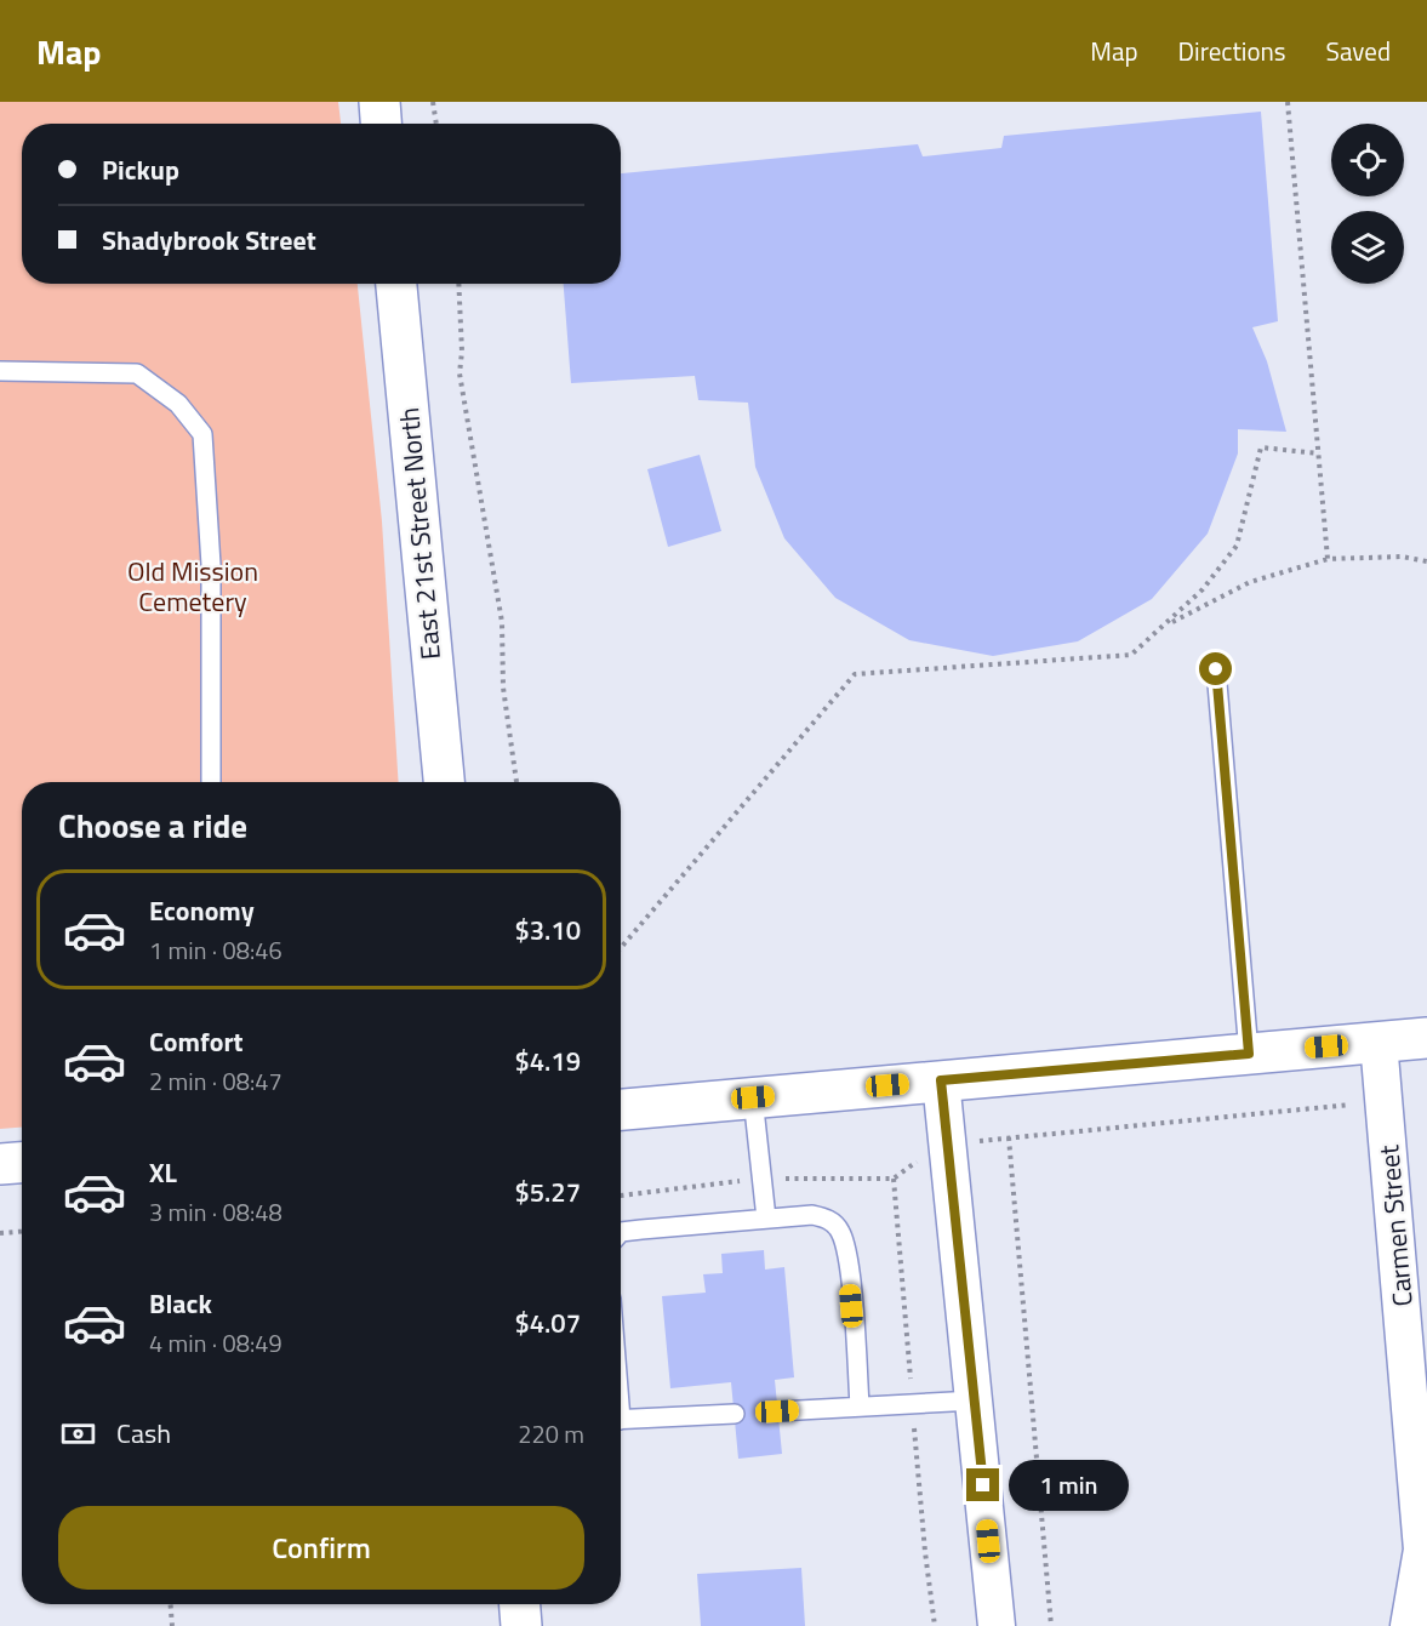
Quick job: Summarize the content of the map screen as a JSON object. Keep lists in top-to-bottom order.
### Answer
{
  "streets": {
    "main road": ["East 21st Street North"],
    "street": ["Carmen Street"]
  },
  "parks": ["Old Mission Cemetery"],
  "page": {
    "header": "Map",
    "nav": ["Map", "Directions", "Saved"],
    "banner": ["Pickup", "Shadybrook Street"],
    "heading": "Choose a ride",
    "list": [
      {
        "name": "Economy",
        "note": "1 min · 08:46",
        "value": "$3.10"
      },
      {
        "name": "Comfort",
        "note": "2 min · 08:47",
        "value": "$4.19"
      },
      {
        "name": "XL",
        "note": "3 min · 08:48",
        "value": "$5.27"
      },
      {
        "name": "Black",
        "note": "4 min · 08:49",
        "value": "$4.07"
      }
    ],
    "pay": ["Cash", "220 m"],
    "bubble": "1 min",
    "buttons": "Confirm"
  }
}
